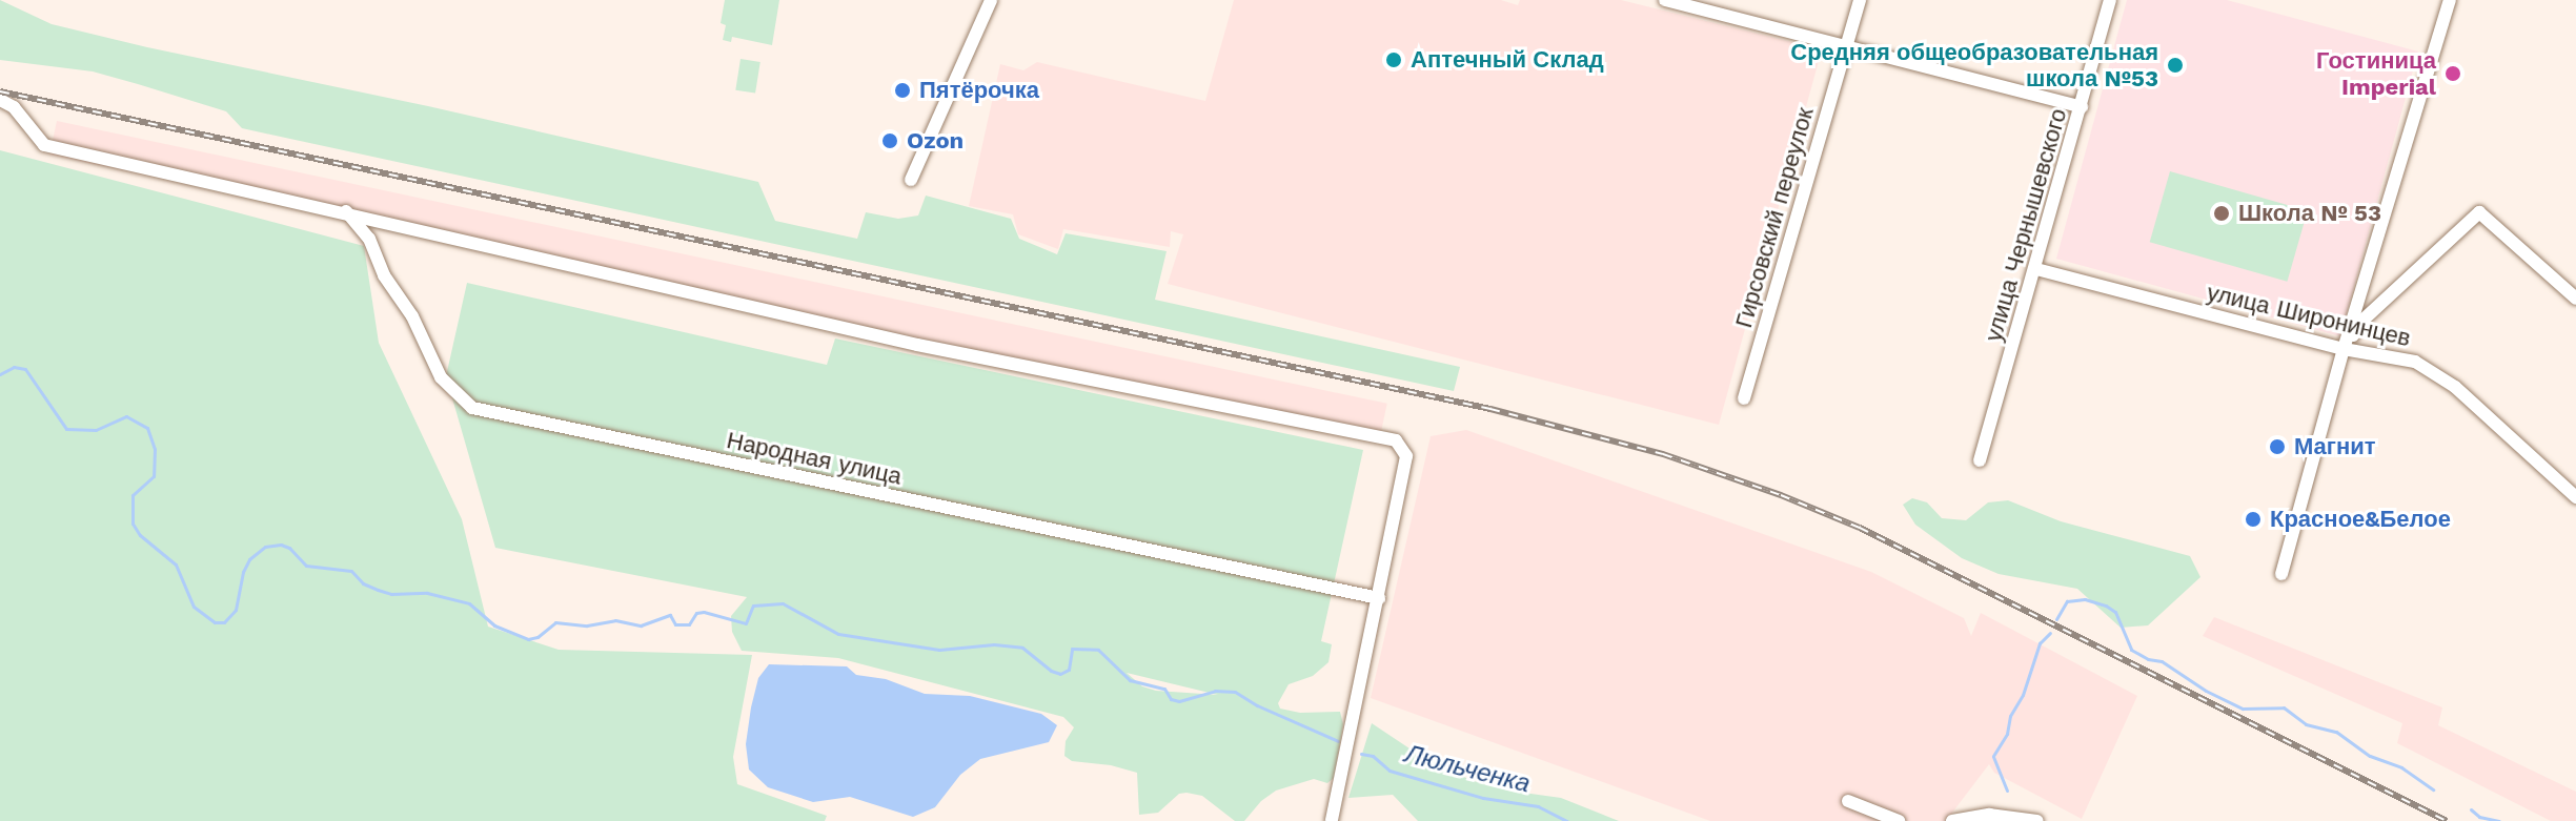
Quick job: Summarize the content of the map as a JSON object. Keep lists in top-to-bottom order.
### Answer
{
  "streets": {
    "street": [
      "Гирсовский переулок",
      "улица Чернышевского",
      "улица Широнинцев",
      "Народная улица"
    ]
  },
  "crossings": [
    ["улица Чернышевского", "улица Широнинцев"]
  ],
  "water": ["Люльченка"],
  "places": [
    "Аптечный Склад",
    "Средняя общеобразовательная школа №53",
    "Гостиница Imperial",
    "Пятёрочка",
    "Ozon",
    "Школа № 53",
    "Магнит",
    "Красное&Белое"
  ]
}
